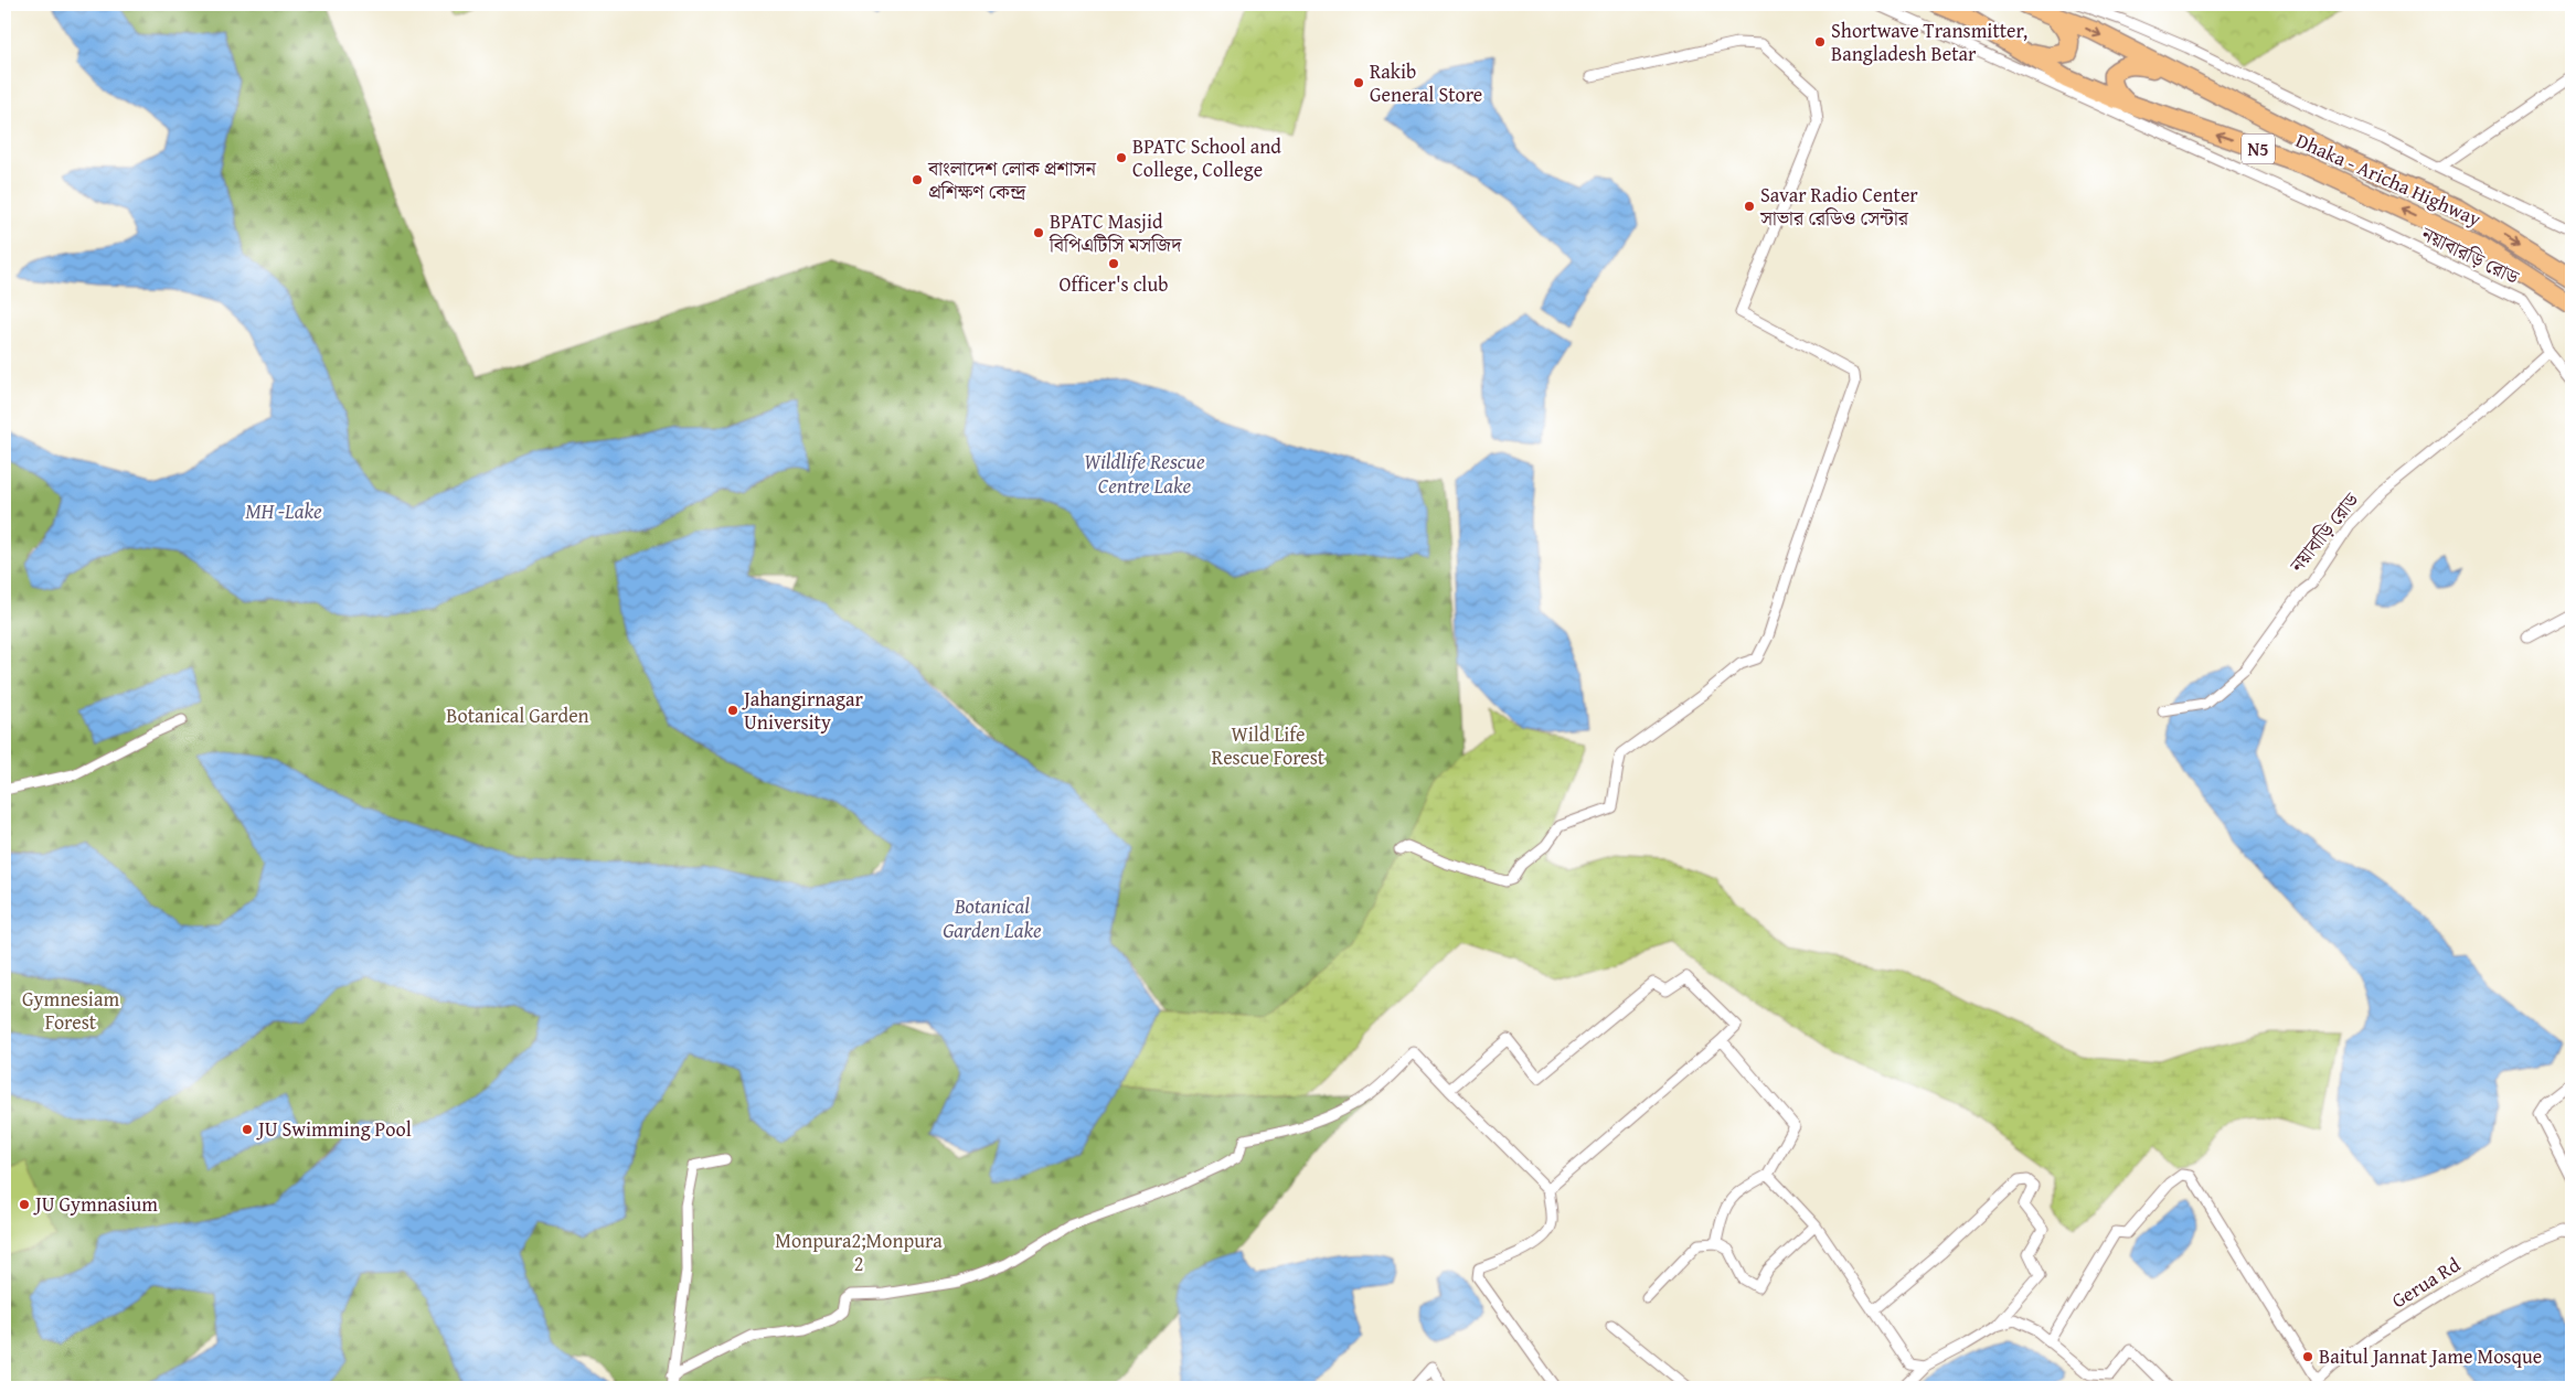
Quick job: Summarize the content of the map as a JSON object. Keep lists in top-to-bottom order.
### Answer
{
  "streets": {
    "highway": ["N5", "Dhaka - Aricha Highway"],
    "street": ["নয়াবারড়ি রোড", "নয়াবাড়ি রোড", "Gerua Rd"]
  },
  "crossings": [
    ["নয়াবারড়ি রোড", "নয়াবাড়ি রোড"]
  ],
  "water": ["Wildlife Rescue Centre Lake", "MH -Lake", "Botanical Garden Lake"],
  "parks": [
    "Botanical Garden",
    "Wild Life Rescue Forest",
    "Gymnesiam Forest",
    "Monpura2;Monpura 2"
  ],
  "places": [
    "Shortwave Transmitter, Bangladesh Betar",
    "Rakib General Store",
    "BPATC School and College, College",
    "বাংলাদেশ লোক প্রশাসন প্রশিক্ষণ কেন্দ্র",
    "Savar Radio Center সাভার রেডিও সেন্টার",
    "BPATC Masjid বিপিএটিসি মসজিদ",
    "Officer's club",
    "Jahangirnagar University",
    "JU Swimming Pool",
    "JU Gymnasium",
    "Baitul Jannat Jame Mosque"
  ]
}
